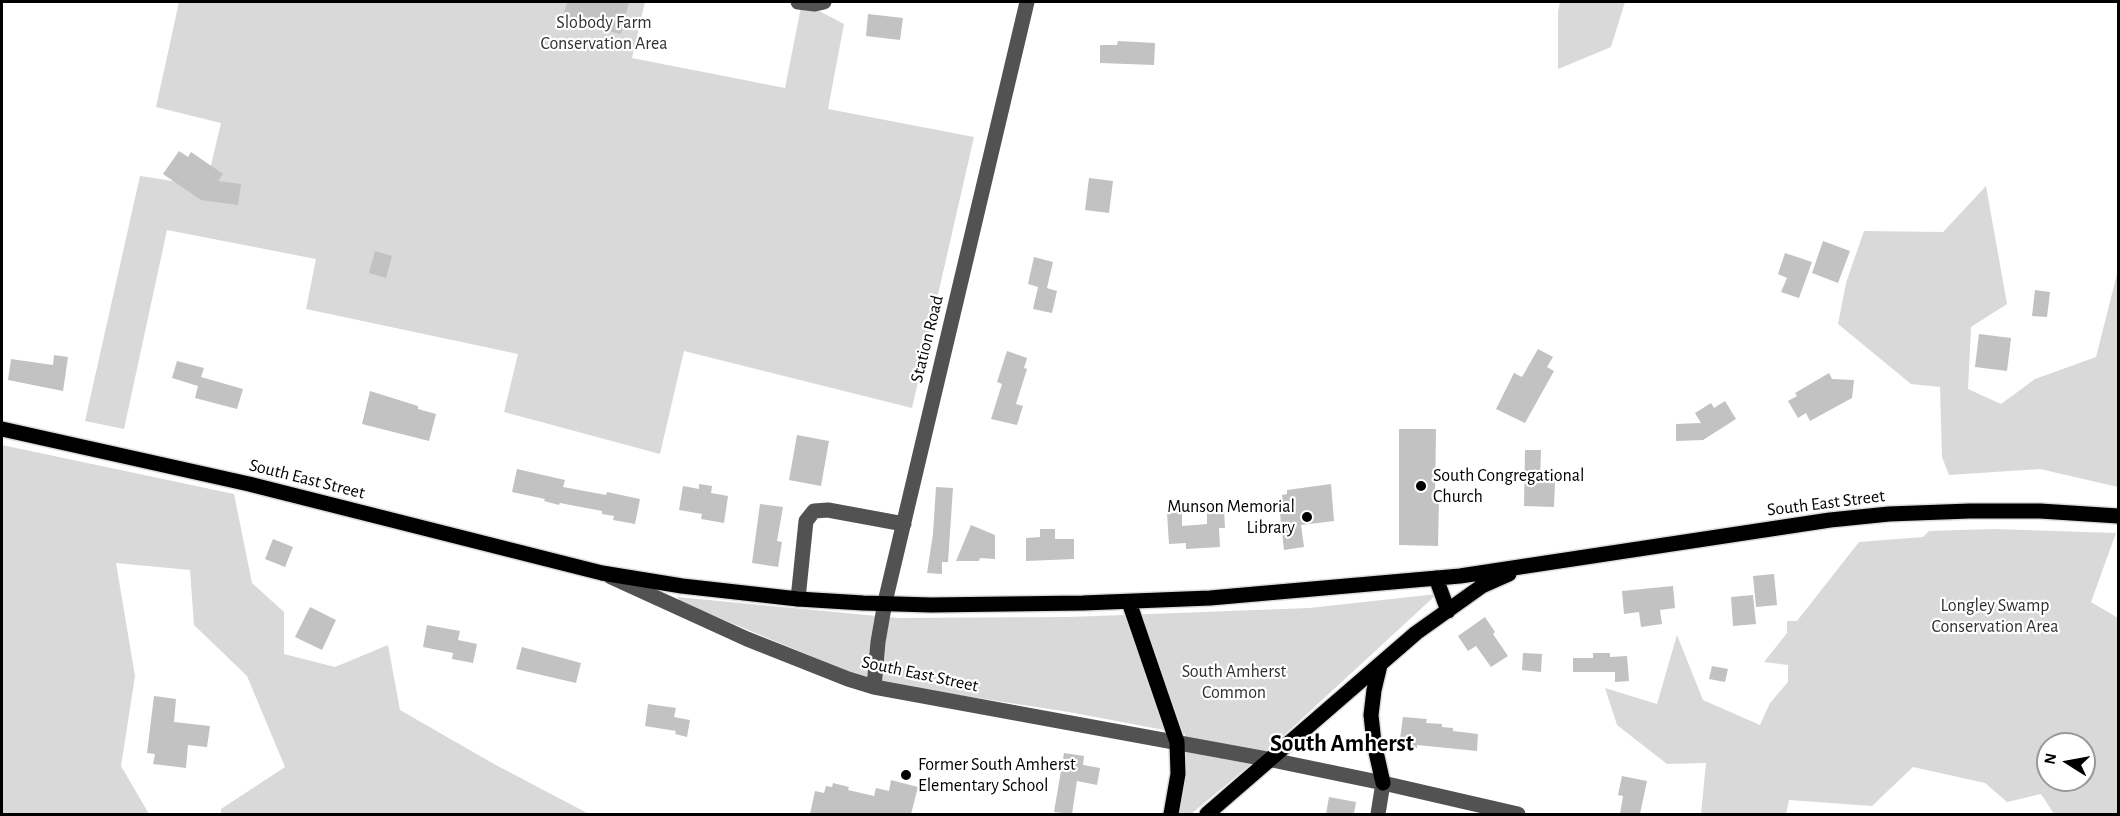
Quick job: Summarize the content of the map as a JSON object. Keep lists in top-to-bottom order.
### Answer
{
  "streets": {
    "main road": ["South East Street"],
    "street": ["Station Road"]
  },
  "crossings": [
    ["Station Road", "South East Street"]
  ],
  "districts": ["South Amherst"],
  "parks": ["Slobody Farm Conservation Area", "Longley Swamp Conservation Area", "South Amherst Common"],
  "places": ["South Congregational Church", "Munson Memorial Library", "Former South Amherst Elementary School"],
  "north": "left"
}
